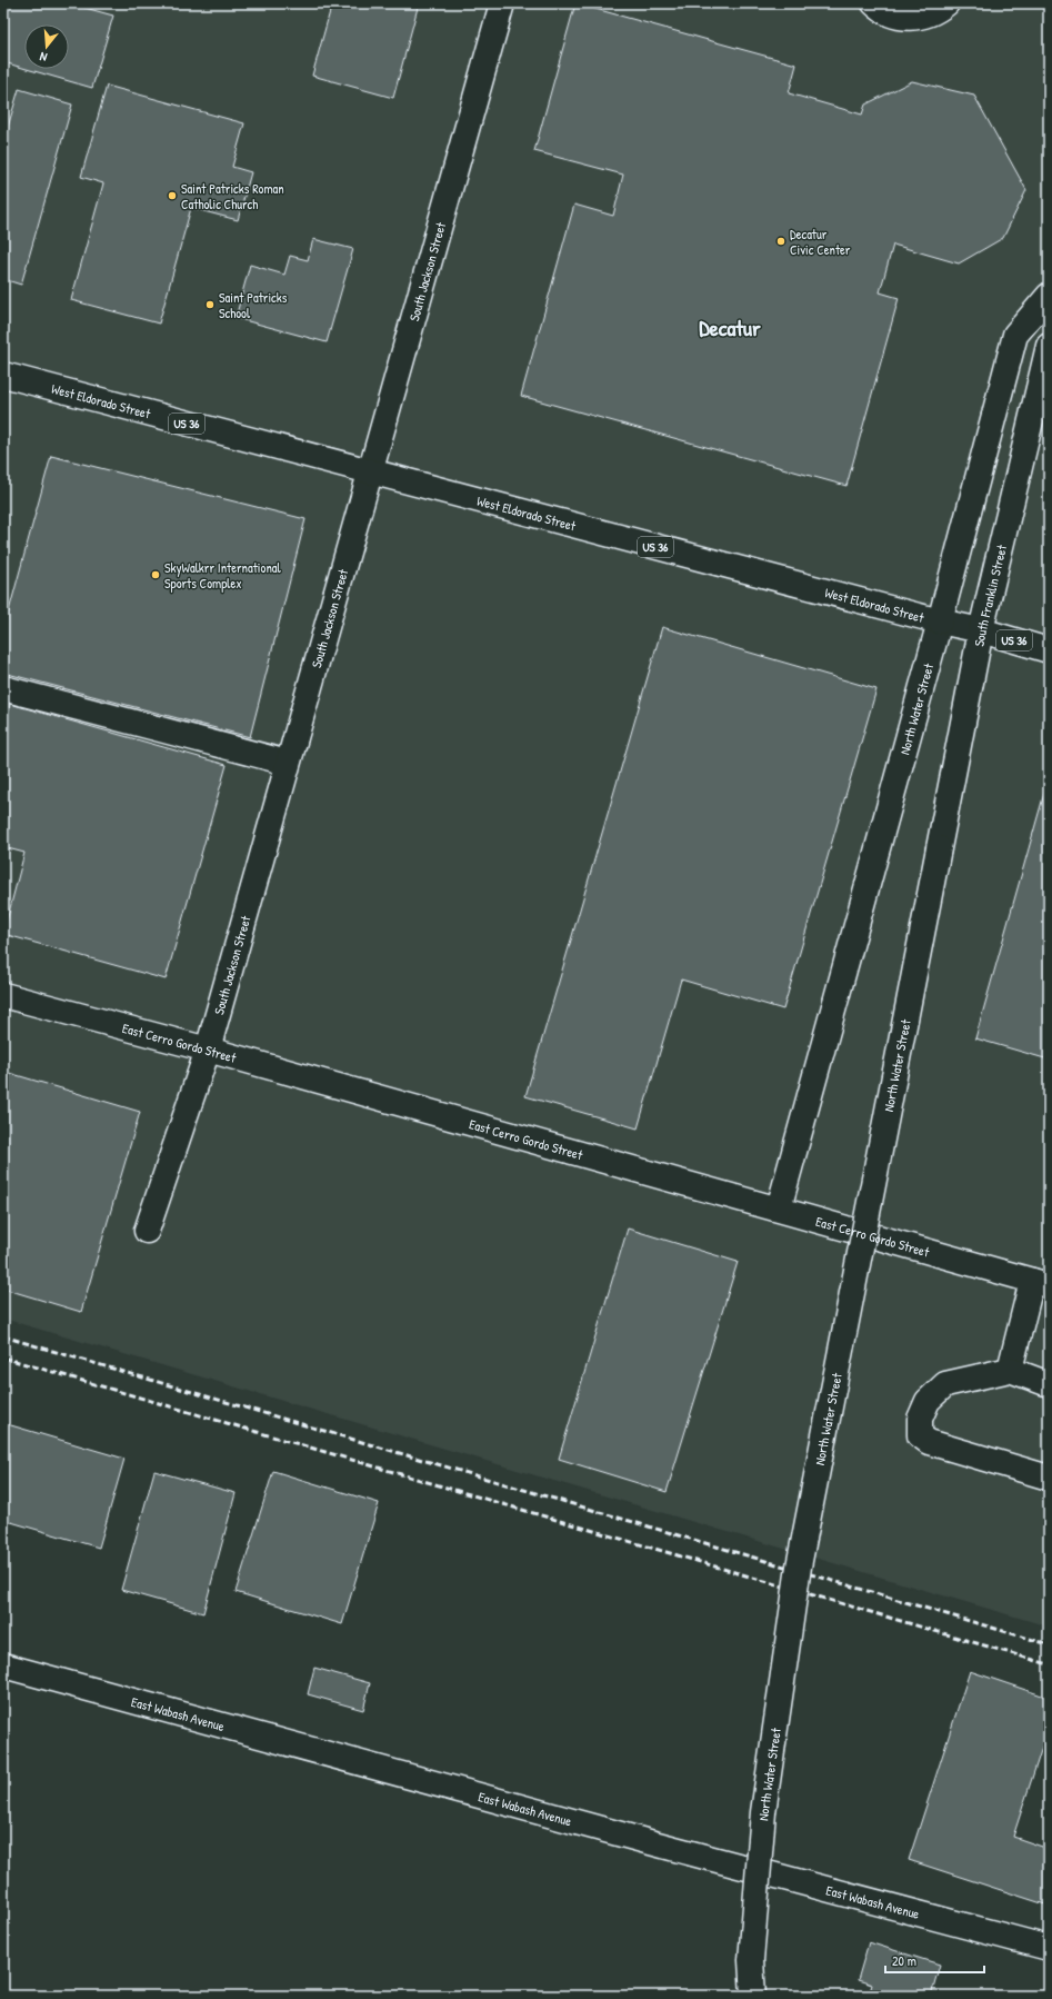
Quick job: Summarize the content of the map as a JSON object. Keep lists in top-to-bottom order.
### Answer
{
  "streets": {
    "street": [
      "South Jackson Street",
      "West Eldorado Street",
      "US 36",
      "South Franklin Street",
      "North Water Street",
      "East Cerro Gordo Street",
      "East Wabash Avenue"
    ]
  },
  "crossings": [
    ["South Jackson Street", "West Eldorado Street"],
    ["South Jackson Street", "East Cerro Gordo Street"],
    ["West Eldorado Street", "South Franklin Street"],
    ["West Eldorado Street", "North Water Street"],
    ["South Franklin Street", "North Water Street"],
    ["North Water Street", "East Cerro Gordo Street"]
  ],
  "districts": ["Decatur"],
  "places": [
    "Saint Patricks Roman Catholic Church",
    "Decatur Civic Center",
    "Saint Patricks School",
    "SkyWalkrr International Sports Complex"
  ],
  "scale_bar": "20 m",
  "north": "bottom"
}
